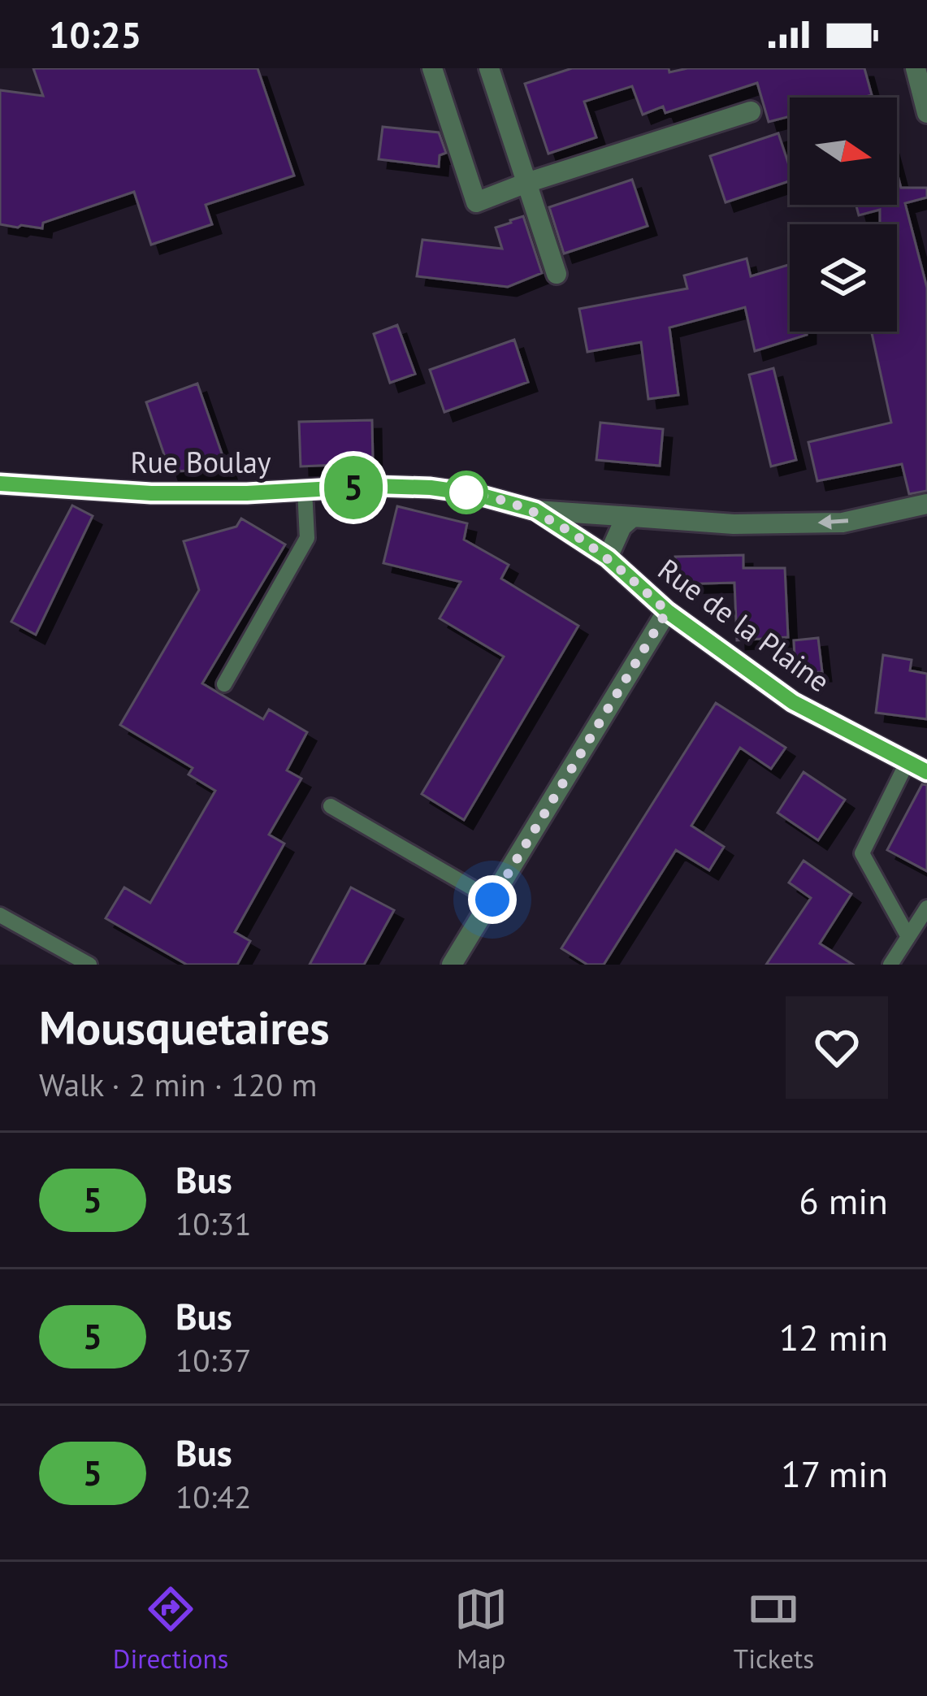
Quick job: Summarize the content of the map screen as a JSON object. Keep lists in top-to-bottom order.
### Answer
{
  "streets": {
    "street": ["Rue Boulay", "Rue de la Plaine"]
  },
  "crossings": [
    ["Rue Boulay", "Rue de la Plaine"]
  ],
  "lines": ["bus line 5"],
  "north": "right",
  "page": {
    "status": "10:25",
    "on_map": "5",
    "heading": ["Mousquetaires", "Walk · 2 min · 120 m"],
    "list": [
      {
        "mark": "5",
        "name": "Bus",
        "note": "10:31",
        "value": "6 min"
      },
      {
        "mark": "5",
        "name": "Bus",
        "note": "10:37",
        "value": "12 min"
      },
      {
        "mark": "5",
        "name": "Bus",
        "note": "10:42",
        "value": "17 min"
      }
    ],
    "tabs": ["Directions", "Map", "Tickets"]
  }
}
